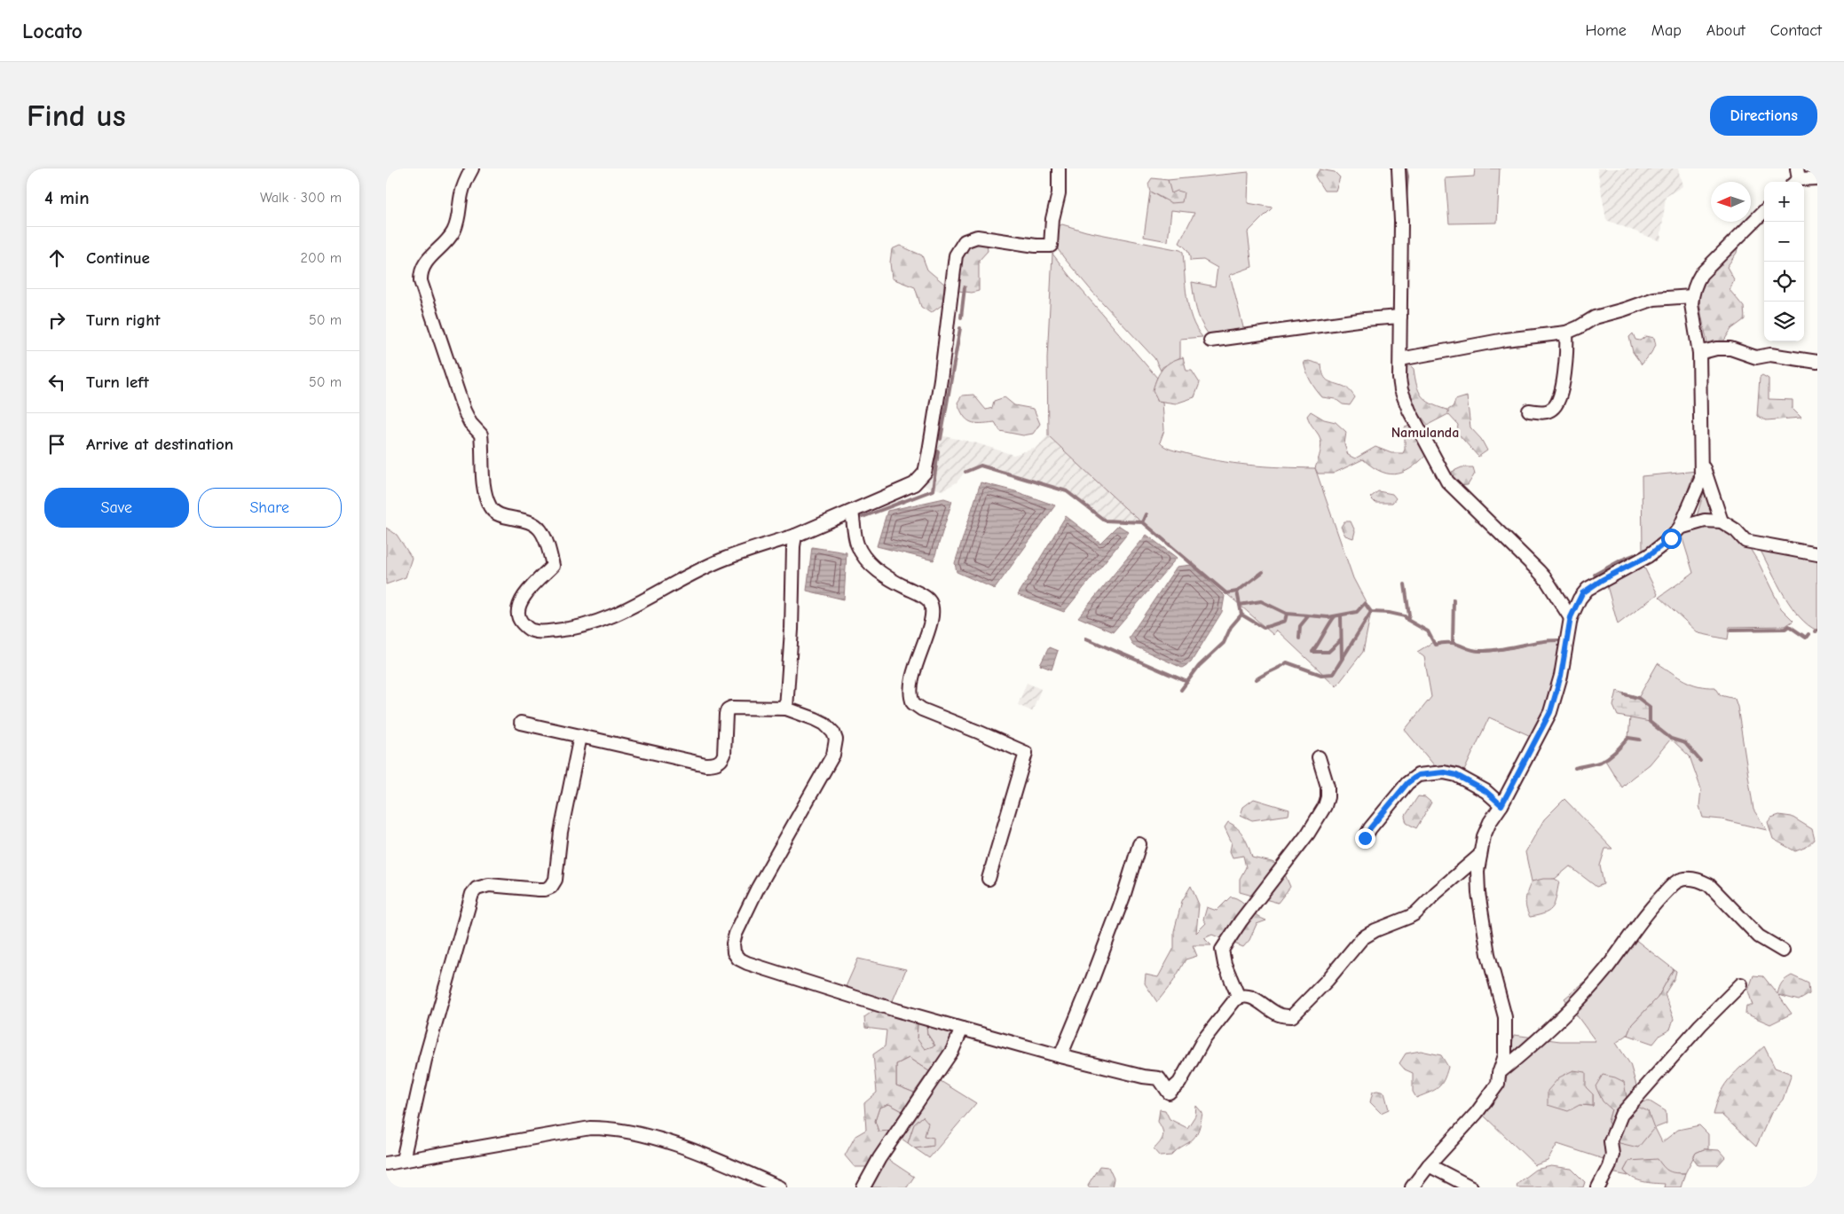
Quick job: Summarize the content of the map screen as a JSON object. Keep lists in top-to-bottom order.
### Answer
{
  "districts": ["Namulanda"],
  "north": "left",
  "page": {
    "header": "Locato",
    "nav": [
      "Home",
      "Map",
      "About",
      "Contact"
    ],
    "buttons": [
      "Directions",
      ["Save", "Share"]
    ],
    "title": "Find us",
    "heading": ["4 min", "Walk · 300 m"],
    "map_buttons": ["+", "−"],
    "list": [
      ["Continue", "200 m"],
      ["Turn right", "50 m"],
      ["Turn left", "50 m"],
      "Arrive at destination"
    ]
  }
}
